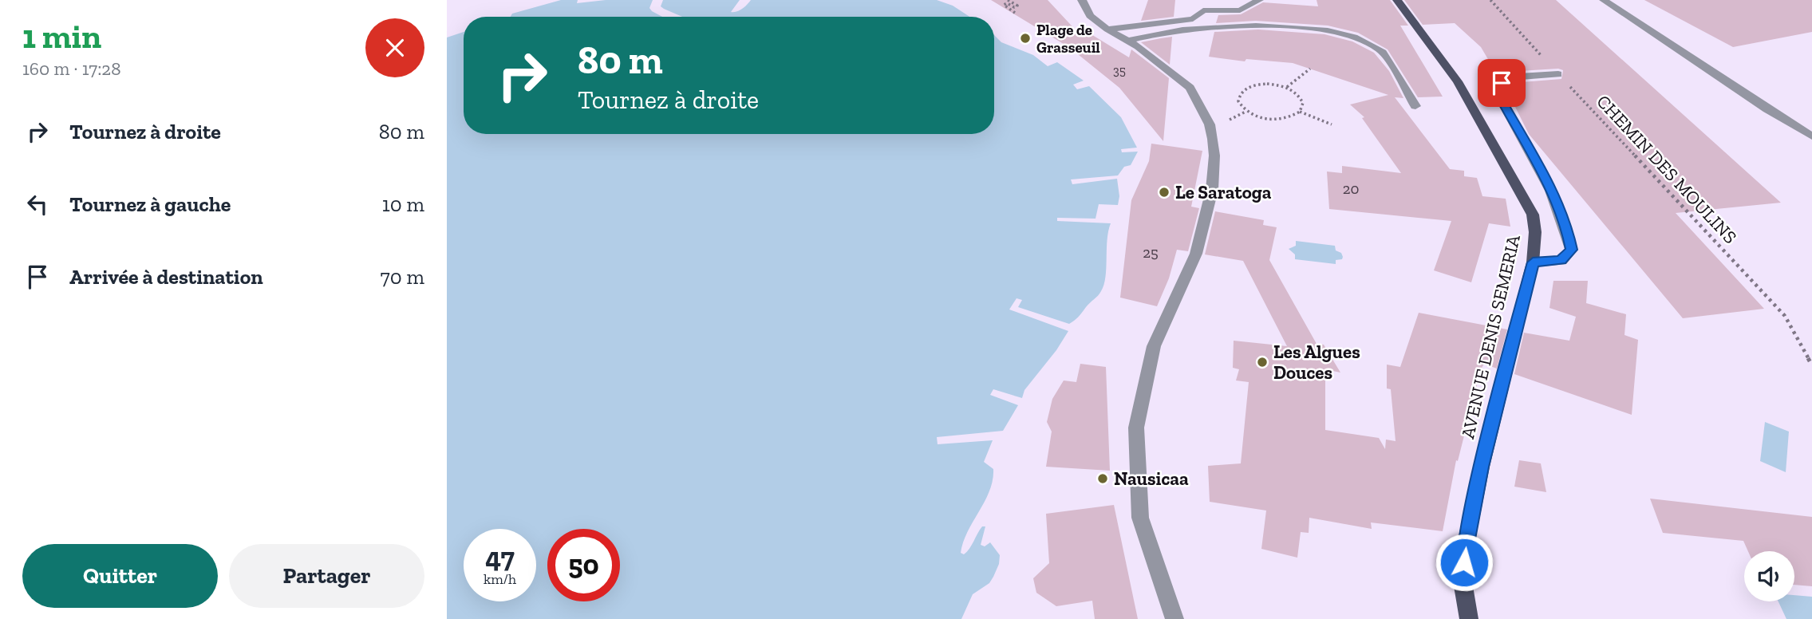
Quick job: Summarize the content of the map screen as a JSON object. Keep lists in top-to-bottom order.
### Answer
{
  "streets": {
    "main road": ["AVENUE DENIS SEMERIA"],
    "path": ["CHEMIN DES MOULINS"]
  },
  "places": [
    "Plage de Grasseuil",
    "Le Saratoga",
    "Les Algues Douces",
    "Nausicaa"
  ],
  "house_numbers": ["35", "20", "25"],
  "page": {
    "heading": ["1 min", "160 m · 17:28"],
    "turn": ["80 m", "Tournez à droite"],
    "list": [
      {
        "name": "Tournez à droite",
        "value": "80 m"
      },
      {
        "name": "Tournez à gauche",
        "value": "10 m"
      },
      {
        "name": "Arrivée à destination",
        "value": "70 m"
      }
    ],
    "speed": "47 km/h",
    "limit": "50",
    "buttons": ["Quitter", "Partager"]
  }
}
